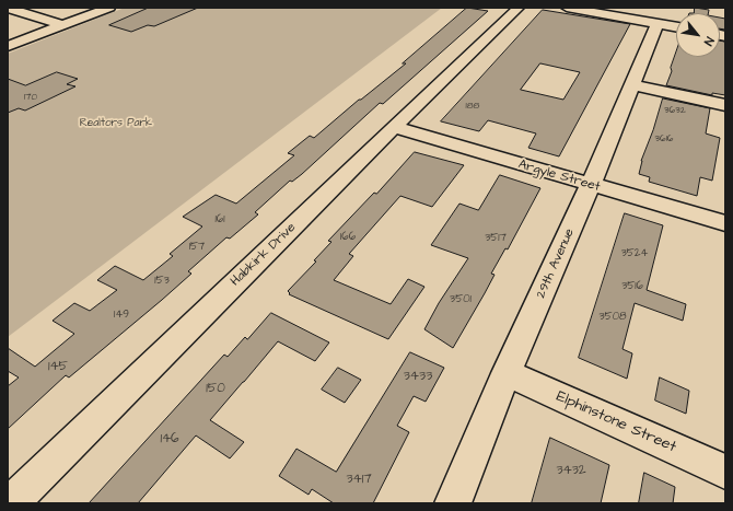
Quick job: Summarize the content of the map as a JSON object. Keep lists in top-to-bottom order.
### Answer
{
  "streets": {
    "street": [
      "Argyle Street",
      "Habkirk Drive",
      "29th Avenue",
      "Elphinstone Street"
    ]
  },
  "crossings": [
    ["Argyle Street", "Habkirk Drive"],
    ["Argyle Street", "29th Avenue"],
    ["29th Avenue", "Elphinstone Street"]
  ],
  "parks": ["Realtors Park"],
  "house_numbers": [
    "170",
    "188",
    "3632",
    "3616",
    "161",
    "166",
    "3517",
    "157",
    "3524",
    "153",
    "3516",
    "3501",
    "149",
    "3508",
    "145",
    "3433",
    "150",
    "146",
    "3432",
    "3417"
  ],
  "north": "bottom right"
}
